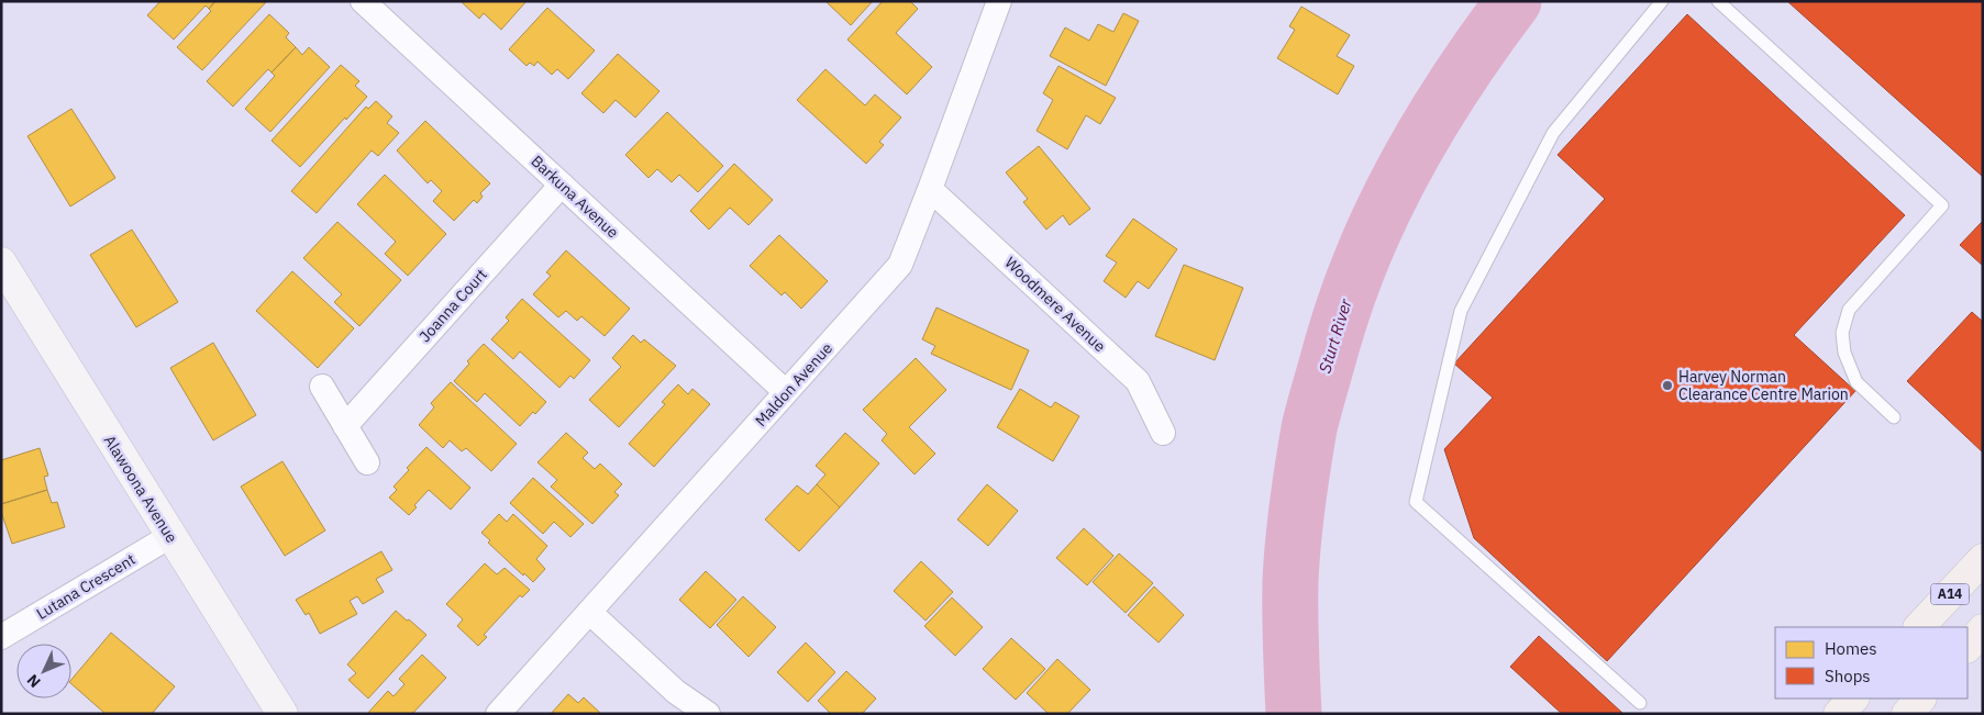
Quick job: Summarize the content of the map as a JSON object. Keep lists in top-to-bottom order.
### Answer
{
  "streets": {
    "main road": ["A14"],
    "street": [
      "Barkuna Avenue",
      "Woodmere Avenue",
      "Joanna Court",
      "Maldon Avenue",
      "Alawoona Avenue",
      "Lutana Crescent"
    ]
  },
  "crossings": [
    ["Barkuna Avenue", "Joanna Court"],
    ["Barkuna Avenue", "Maldon Avenue"],
    ["Woodmere Avenue", "Maldon Avenue"],
    ["Alawoona Avenue", "Lutana Crescent"]
  ],
  "water": ["Sturt River"],
  "places": ["Harvey Norman Clearance Centre Marion"],
  "legend": ["Homes", "Shops"],
  "north": "bottom left"
}
